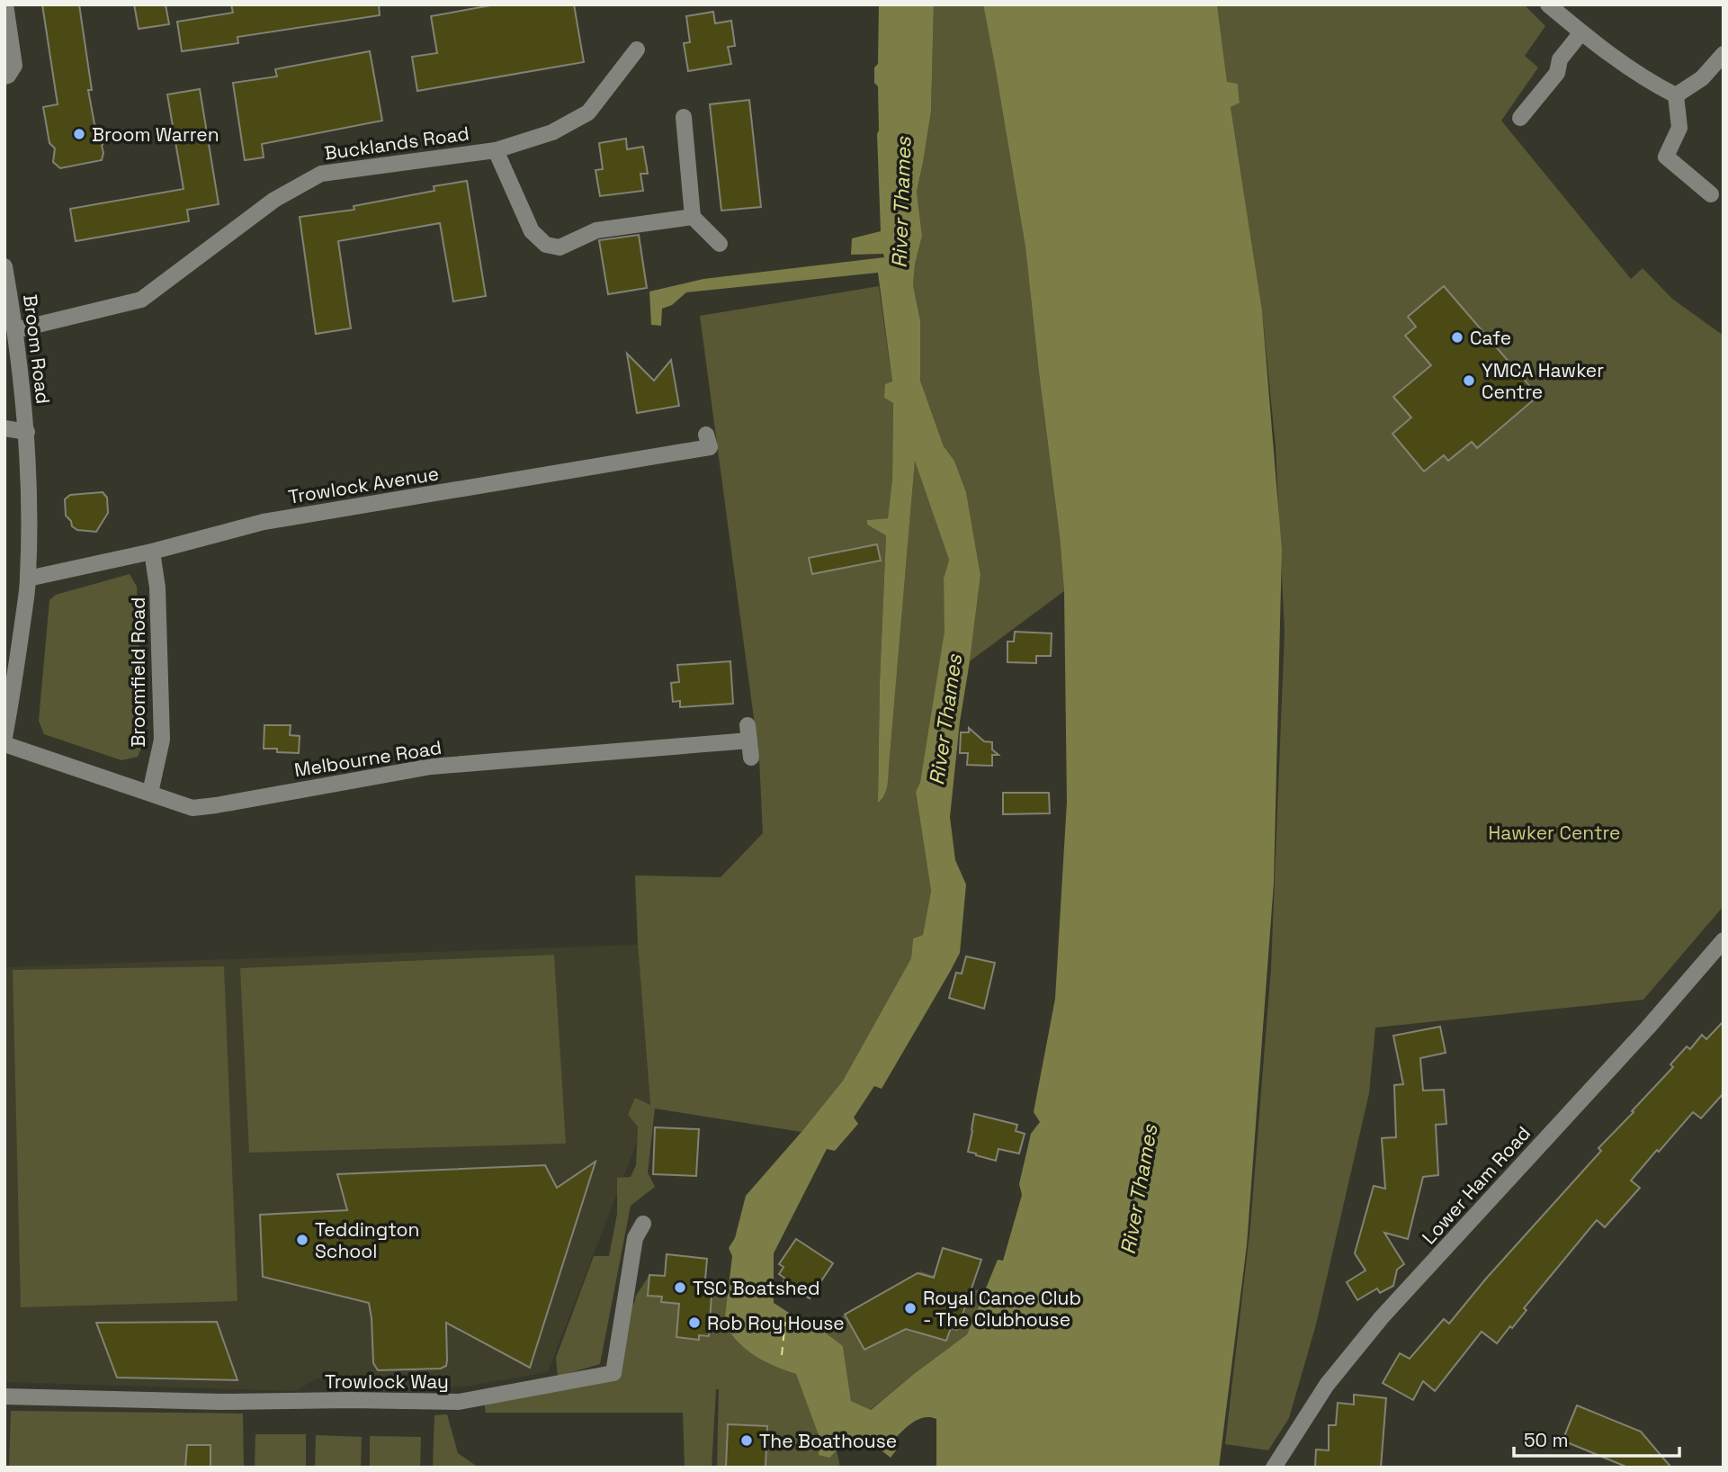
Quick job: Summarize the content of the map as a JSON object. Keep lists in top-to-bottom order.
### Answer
{
  "streets": {
    "street": [
      "Bucklands Road",
      "Broom Road",
      "Trowlock Avenue",
      "Broomfield Road",
      "Melbourne Road",
      "Lower Ham Road",
      "Trowlock Way"
    ]
  },
  "crossings": [
    ["Bucklands Road", "Broom Road"],
    ["Broom Road", "Trowlock Avenue"],
    ["Trowlock Avenue", "Broomfield Road"],
    ["Broomfield Road", "Melbourne Road"]
  ],
  "water": ["River Thames"],
  "parks": ["Hawker Centre"],
  "places": [
    "Broom Warren",
    "Cafe",
    "YMCA Hawker Centre",
    "Teddington School",
    "TSC Boatshed",
    "Royal Canoe Club - The Clubhouse",
    "Rob Roy House",
    "The Boathouse"
  ],
  "scale_bar": "50 m"
}
